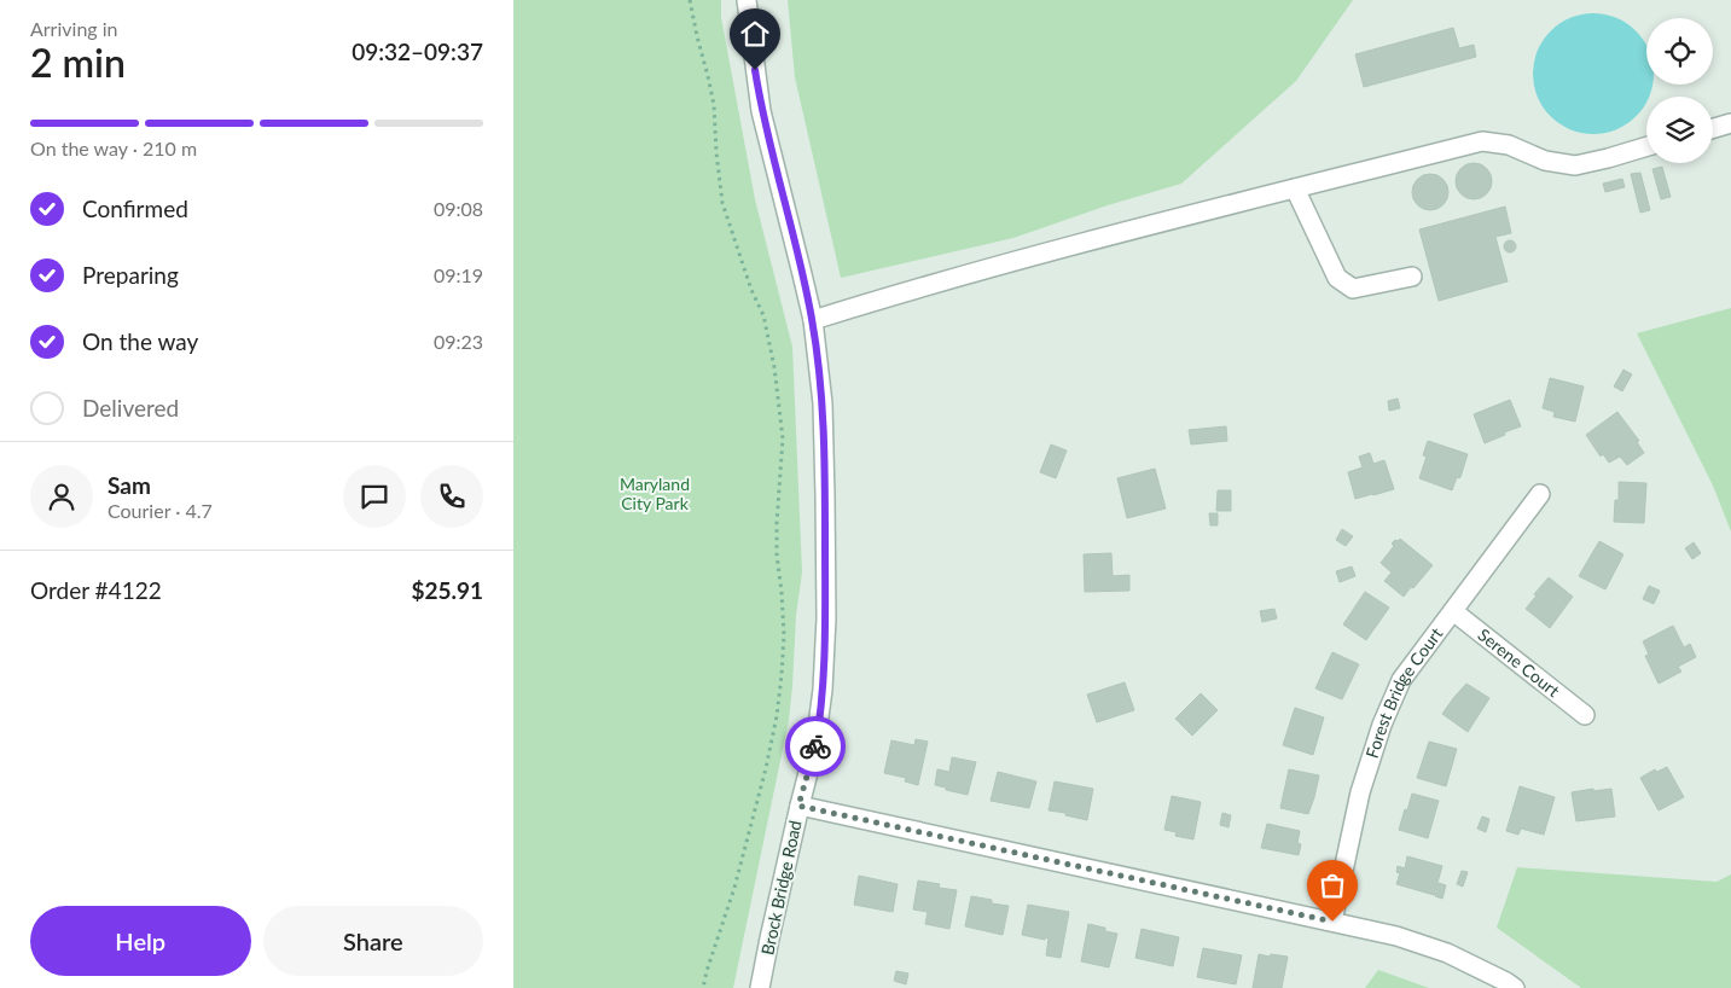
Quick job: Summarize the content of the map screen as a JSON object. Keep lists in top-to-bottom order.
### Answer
{
  "streets": {
    "street": ["Serene Court", "Forest Bridge Court", "Brock Bridge Road"]
  },
  "crossings": [
    ["Serene Court", "Forest Bridge Court"]
  ],
  "parks": ["Maryland City Park"],
  "page": {
    "heading": ["2 min", "Arriving in", "09:32–09:37"],
    "panel": [
      "Sam",
      "Courier · 4.7",
      "Order #4122",
      "$25.91"
    ],
    "bar": "On the way · 210 m",
    "list": [
      ["Confirmed", "09:08"],
      ["Preparing", "09:19"],
      ["On the way", "09:23"],
      "Delivered"
    ],
    "buttons": ["Help", "Share"]
  }
}
